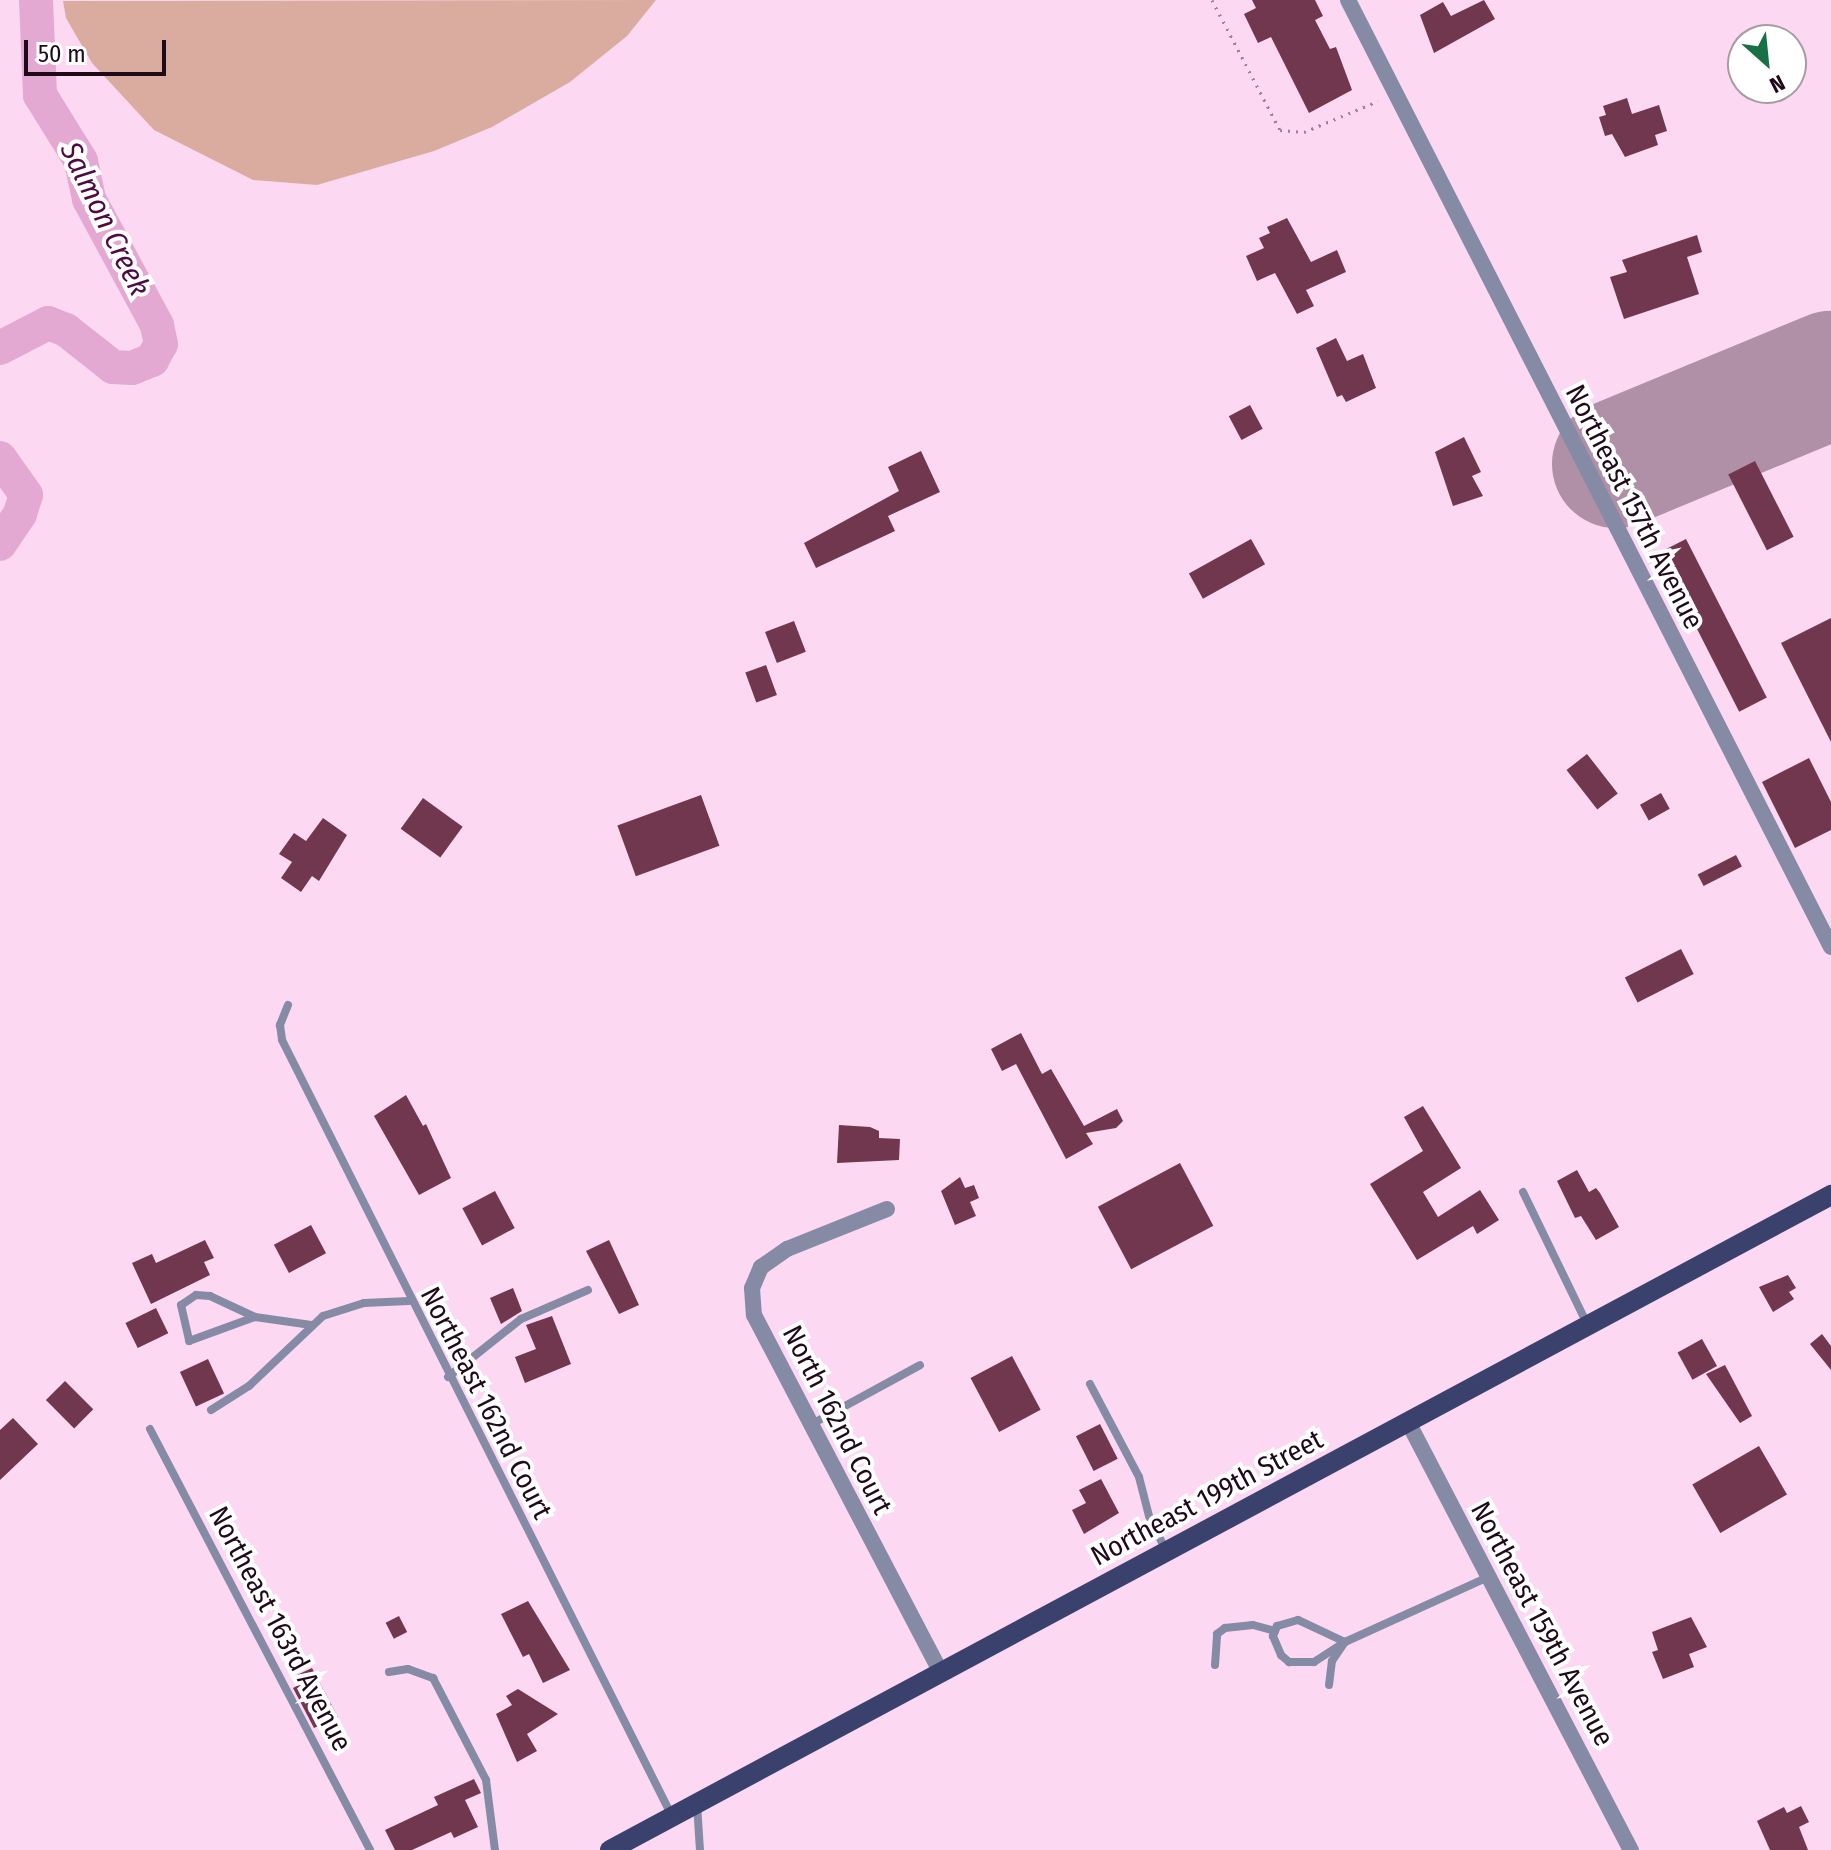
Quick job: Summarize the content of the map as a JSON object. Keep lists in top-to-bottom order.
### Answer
{
  "streets": {
    "main road": ["Northeast 199th Street"],
    "street": ["Northeast 157th Avenue", "North 162nd Court", "Northeast 159th Avenue"],
    "lane": ["Northeast 162nd Court", "Northeast 163rd Avenue"]
  },
  "crossings": [
    ["Northeast 162nd Court", "Northeast 199th Street"],
    ["North 162nd Court", "Northeast 199th Street"],
    ["Northeast 199th Street", "Northeast 159th Avenue"]
  ],
  "water": ["Salmon Creek"],
  "scale_bar": "50 m",
  "north": "bottom right"
}
